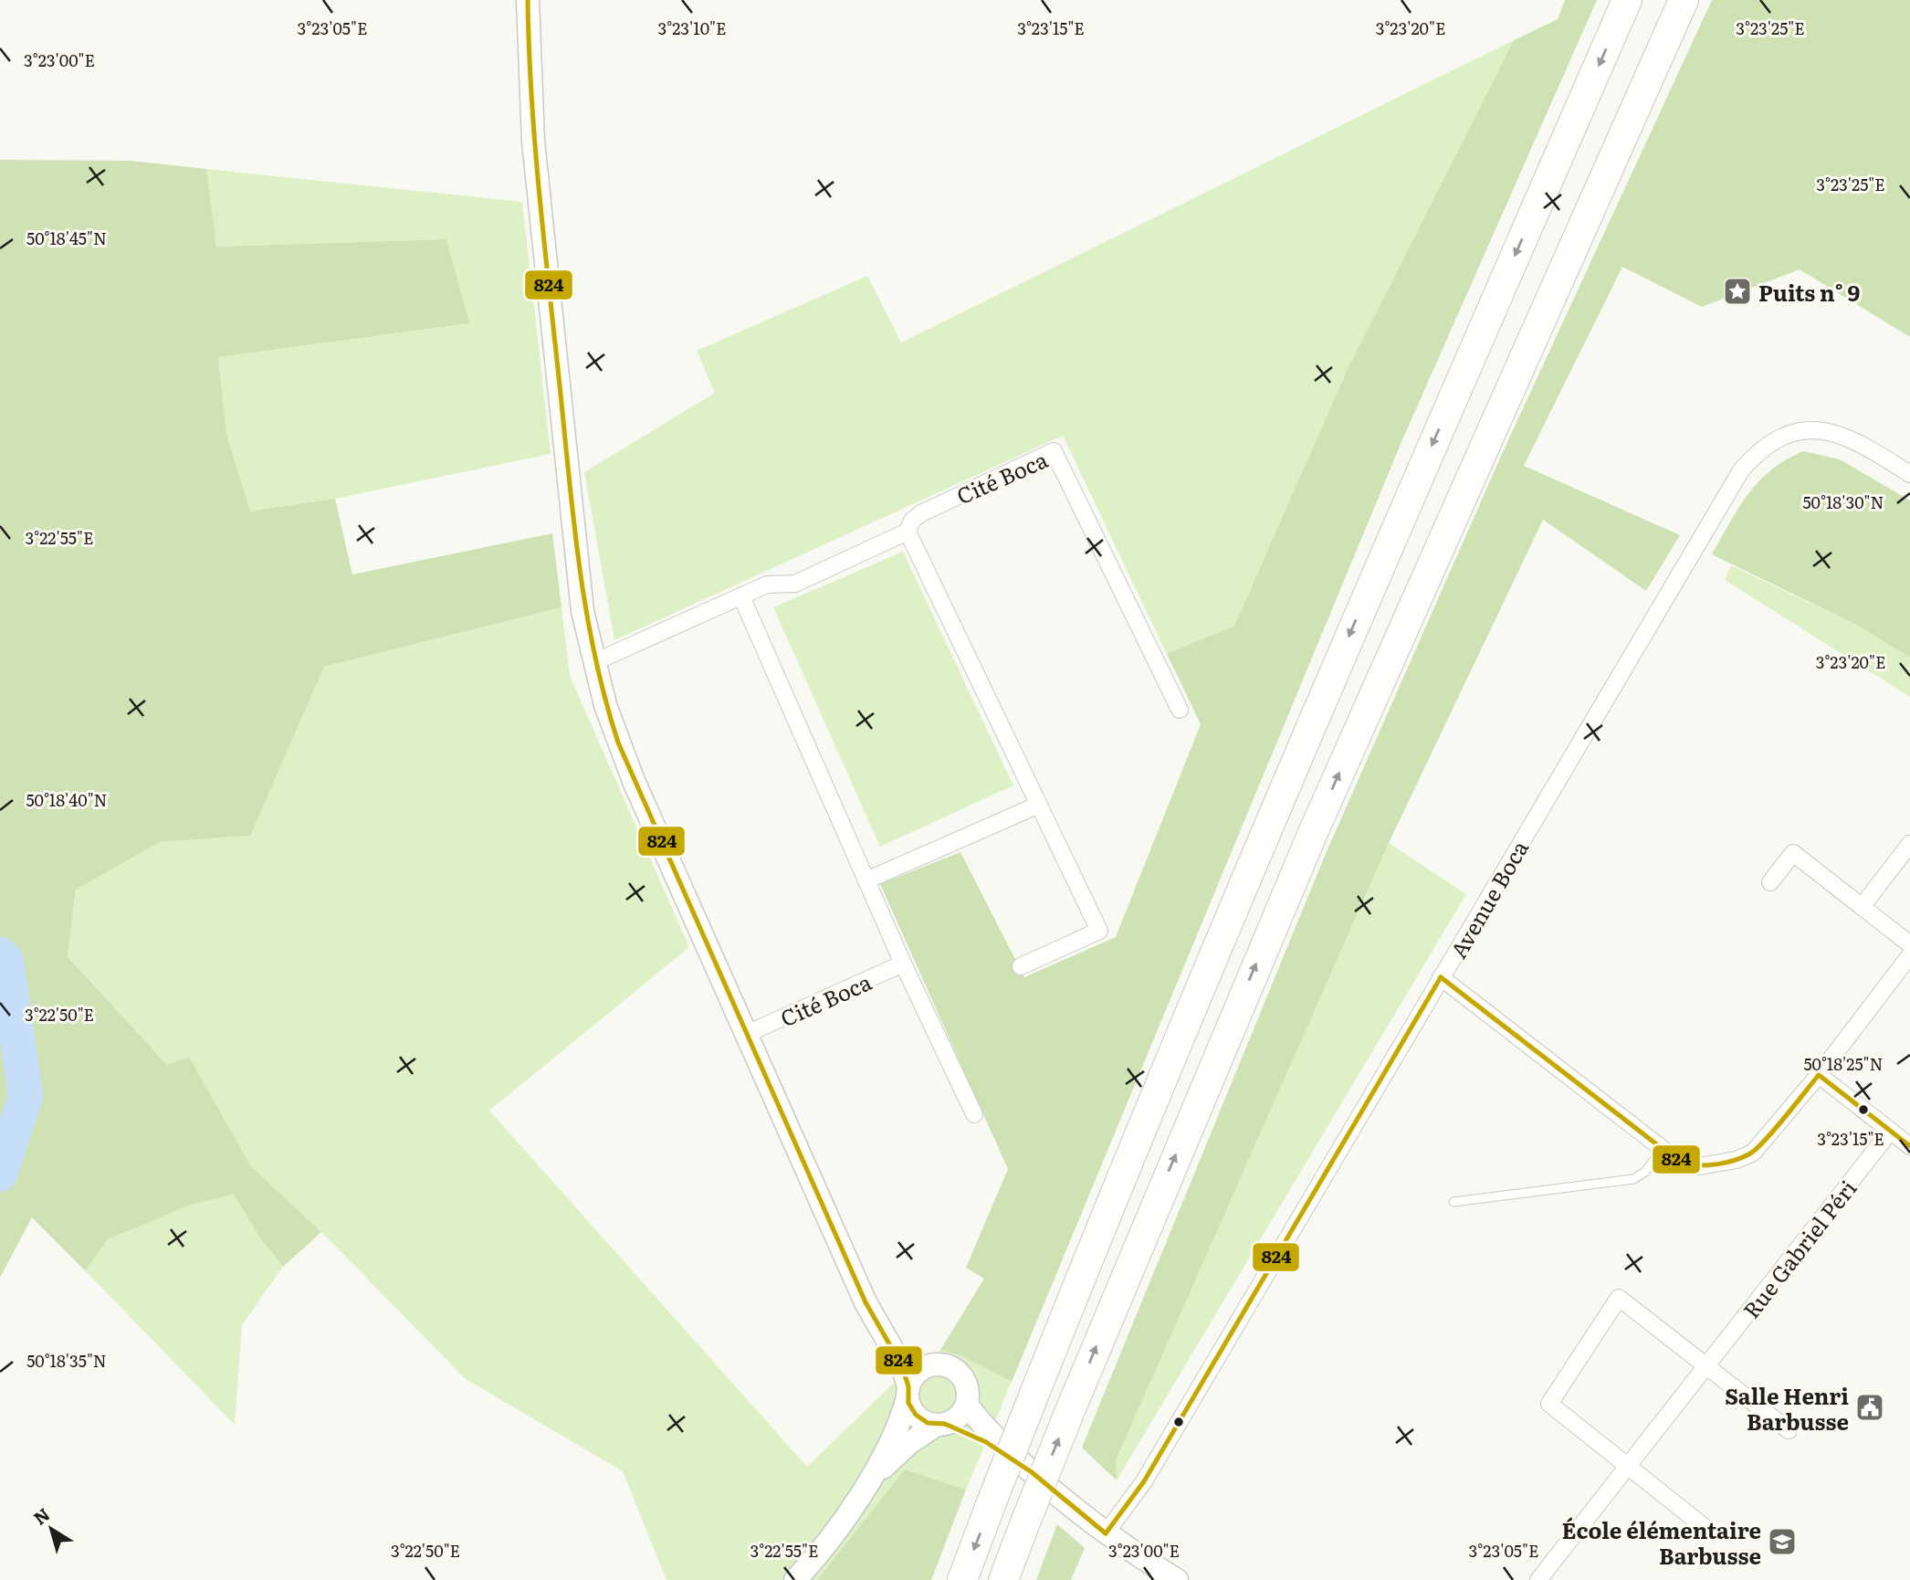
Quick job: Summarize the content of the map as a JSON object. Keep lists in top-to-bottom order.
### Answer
{
  "streets": {
    "street": ["Cité Boca", "Avenue Boca", "Rue Gabriel Péri"]
  },
  "places": {
    "place": ["Puits n° 9"],
    "public building": ["Salle Henri Barbusse"],
    "school or university": ["École élémentaire Barbusse"]
  },
  "lines": ["transit line 824"],
  "north": "top left",
  "coordinates": [
    "3°23'05\"E",
    "3°23'10\"E",
    "3°23'15\"E",
    "3°23'20\"E",
    "3°23'25\"E",
    "3°23'00\"E",
    "50°18'45\"N",
    "50°18'30\"N",
    "3°22'55\"E",
    "50°18'40\"N",
    "3°22'50\"E",
    "50°18'25\"N",
    "50°18'35\"N"
  ]
}
